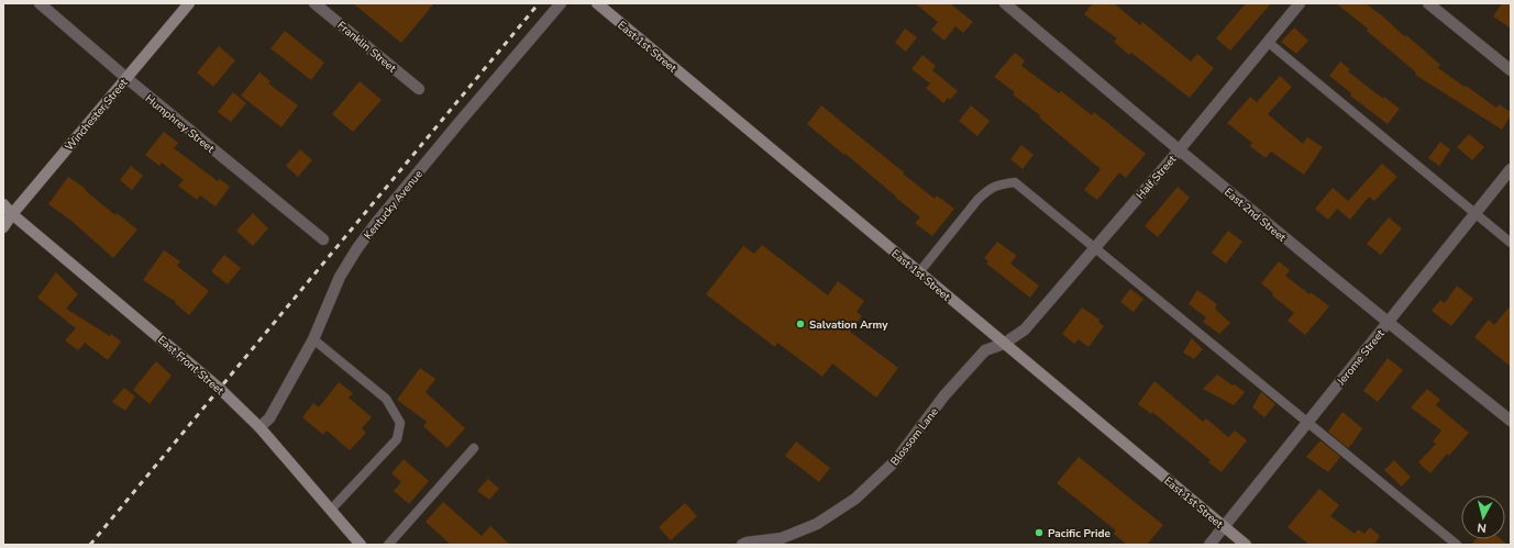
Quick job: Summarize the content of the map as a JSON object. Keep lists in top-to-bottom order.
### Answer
{
  "streets": {
    "street": [
      "Franklin Street",
      "East 1st Street",
      "Winchester Street",
      "Humphrey Street",
      "Half Street",
      "Kentucky Avenue",
      "East 2nd Street",
      "Jerome Street",
      "East Front Street",
      "Blossom Lane"
    ]
  },
  "crossings": [
    ["East 1st Street", "Half Street"],
    ["East 1st Street", "Jerome Street"],
    ["East 1st Street", "Blossom Lane"],
    ["Winchester Street", "Humphrey Street"],
    ["Winchester Street", "East Front Street"],
    ["Half Street", "East 2nd Street"],
    ["Half Street", "Blossom Lane"],
    ["Kentucky Avenue", "East Front Street"],
    ["East 2nd Street", "Jerome Street"]
  ],
  "places": ["Salvation Army", "Pacific Pride"],
  "north": "bottom"
}
